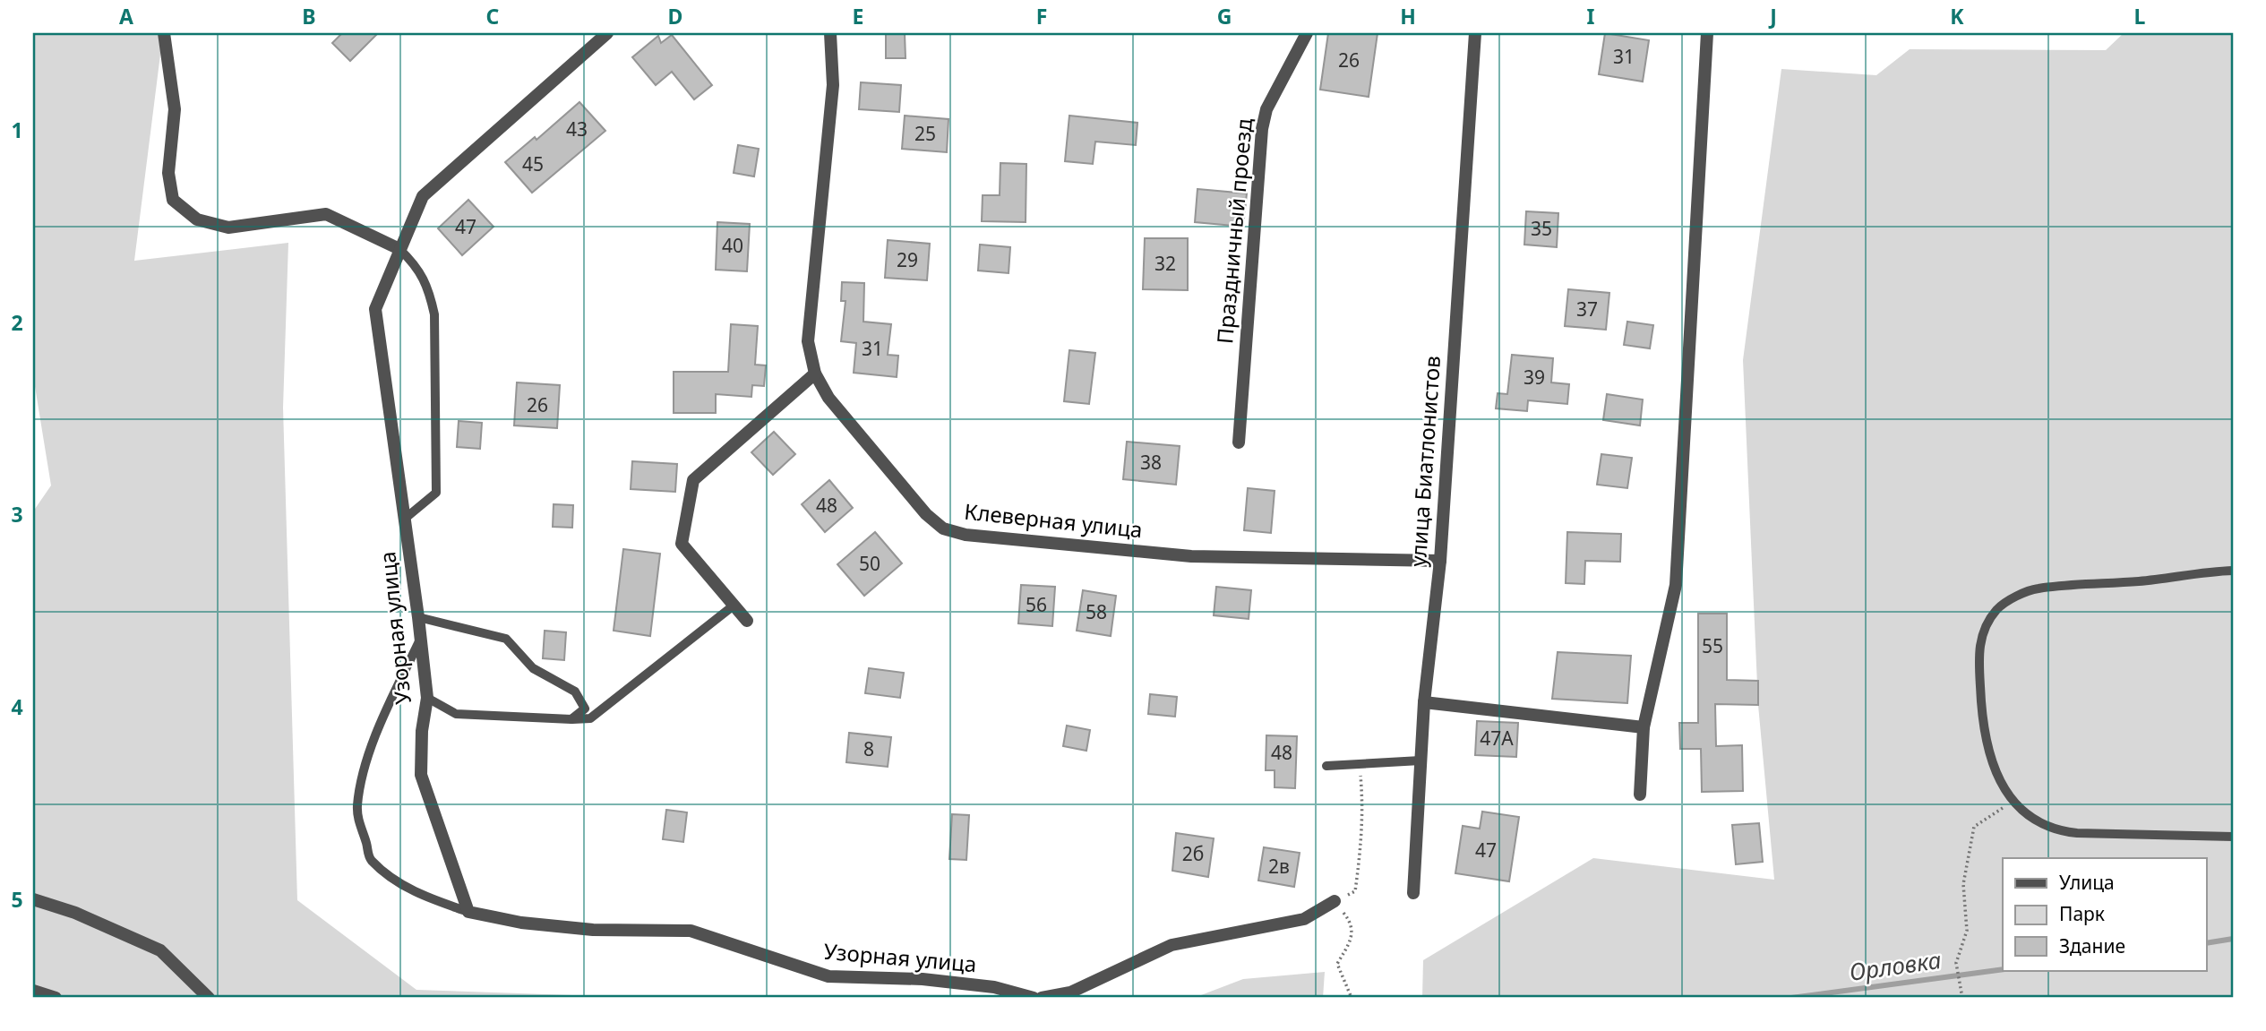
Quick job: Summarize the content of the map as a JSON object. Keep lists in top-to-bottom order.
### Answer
{
  "streets": {
    "street": [
      "Праздничный проезд",
      "улица Биатлонистов",
      "Клеверная улица",
      "Узорная улица"
    ]
  },
  "crossings": [
    ["улица Биатлонистов", "Клеверная улица"]
  ],
  "water": ["Орловка"],
  "house_numbers": [
    "31",
    "26",
    "43",
    "25",
    "45",
    "47",
    "35",
    "40",
    "29",
    "32",
    "37",
    "31",
    "39",
    "26",
    "38",
    "48",
    "50",
    "56",
    "58",
    "55",
    "47А",
    "8",
    "48",
    "47",
    "2б",
    "2в"
  ],
  "legend": ["Улица", "Парк", "Здание"],
  "grid": {
    "columns": [
      "A",
      "B",
      "C",
      "D",
      "E",
      "F",
      "G",
      "H",
      "I",
      "J",
      "K",
      "L"
    ],
    "rows": [
      "1",
      "2",
      "3",
      "4",
      "5"
    ]
  }
}
